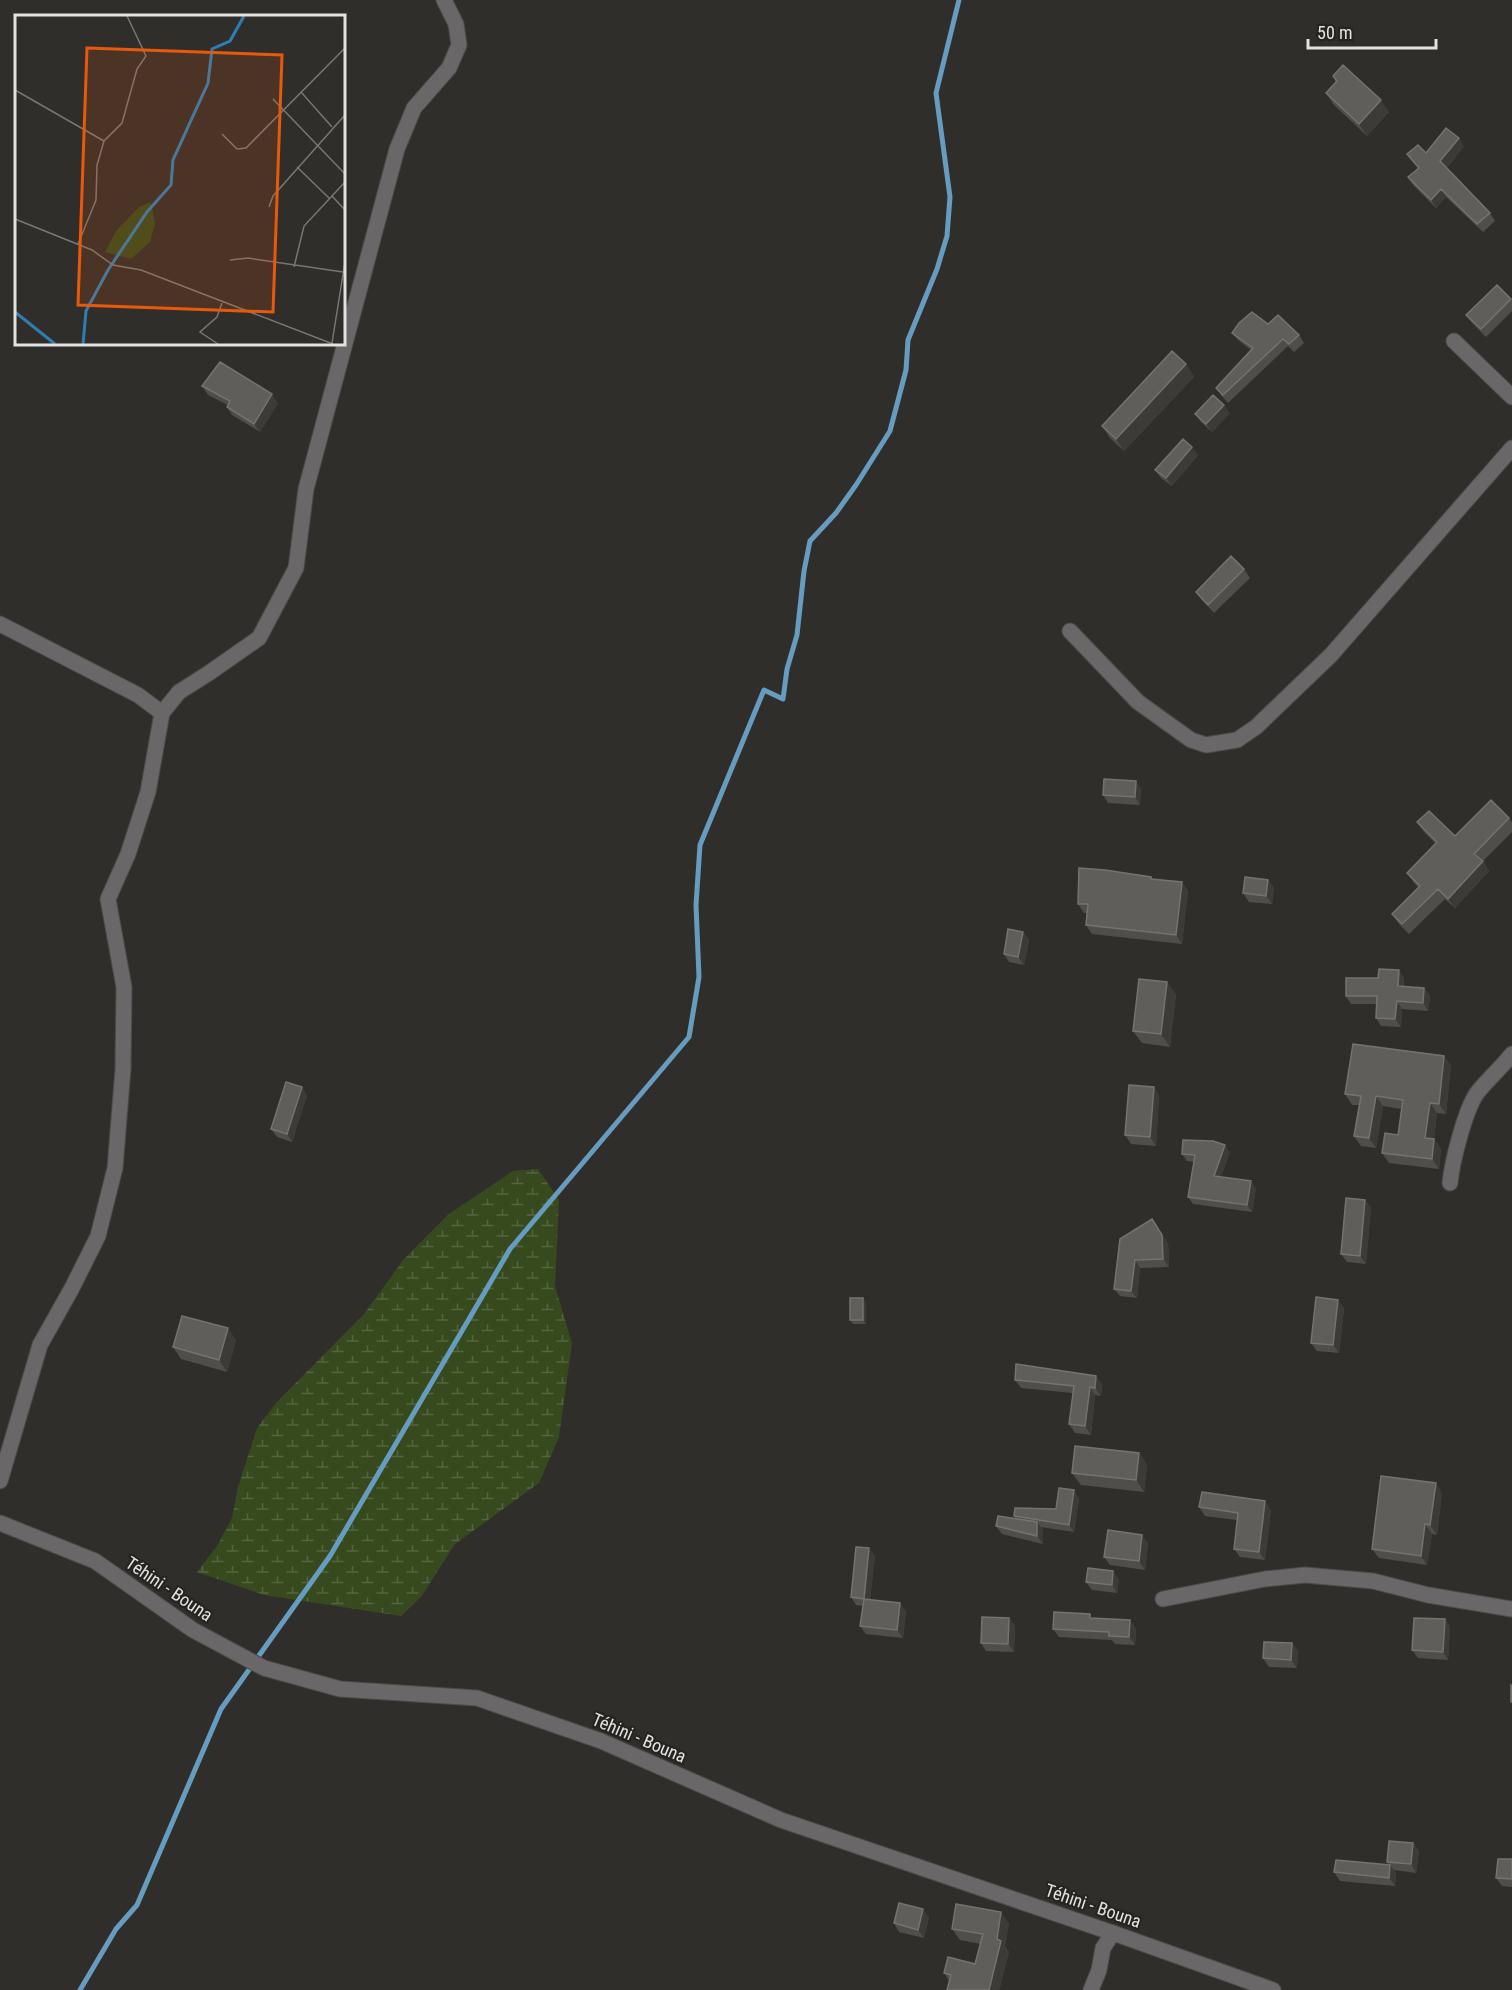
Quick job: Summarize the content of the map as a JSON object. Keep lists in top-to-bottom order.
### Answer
{
  "streets": {
    "street": ["Téhini - Bouna"]
  },
  "scale_bar": "50 m"
}
